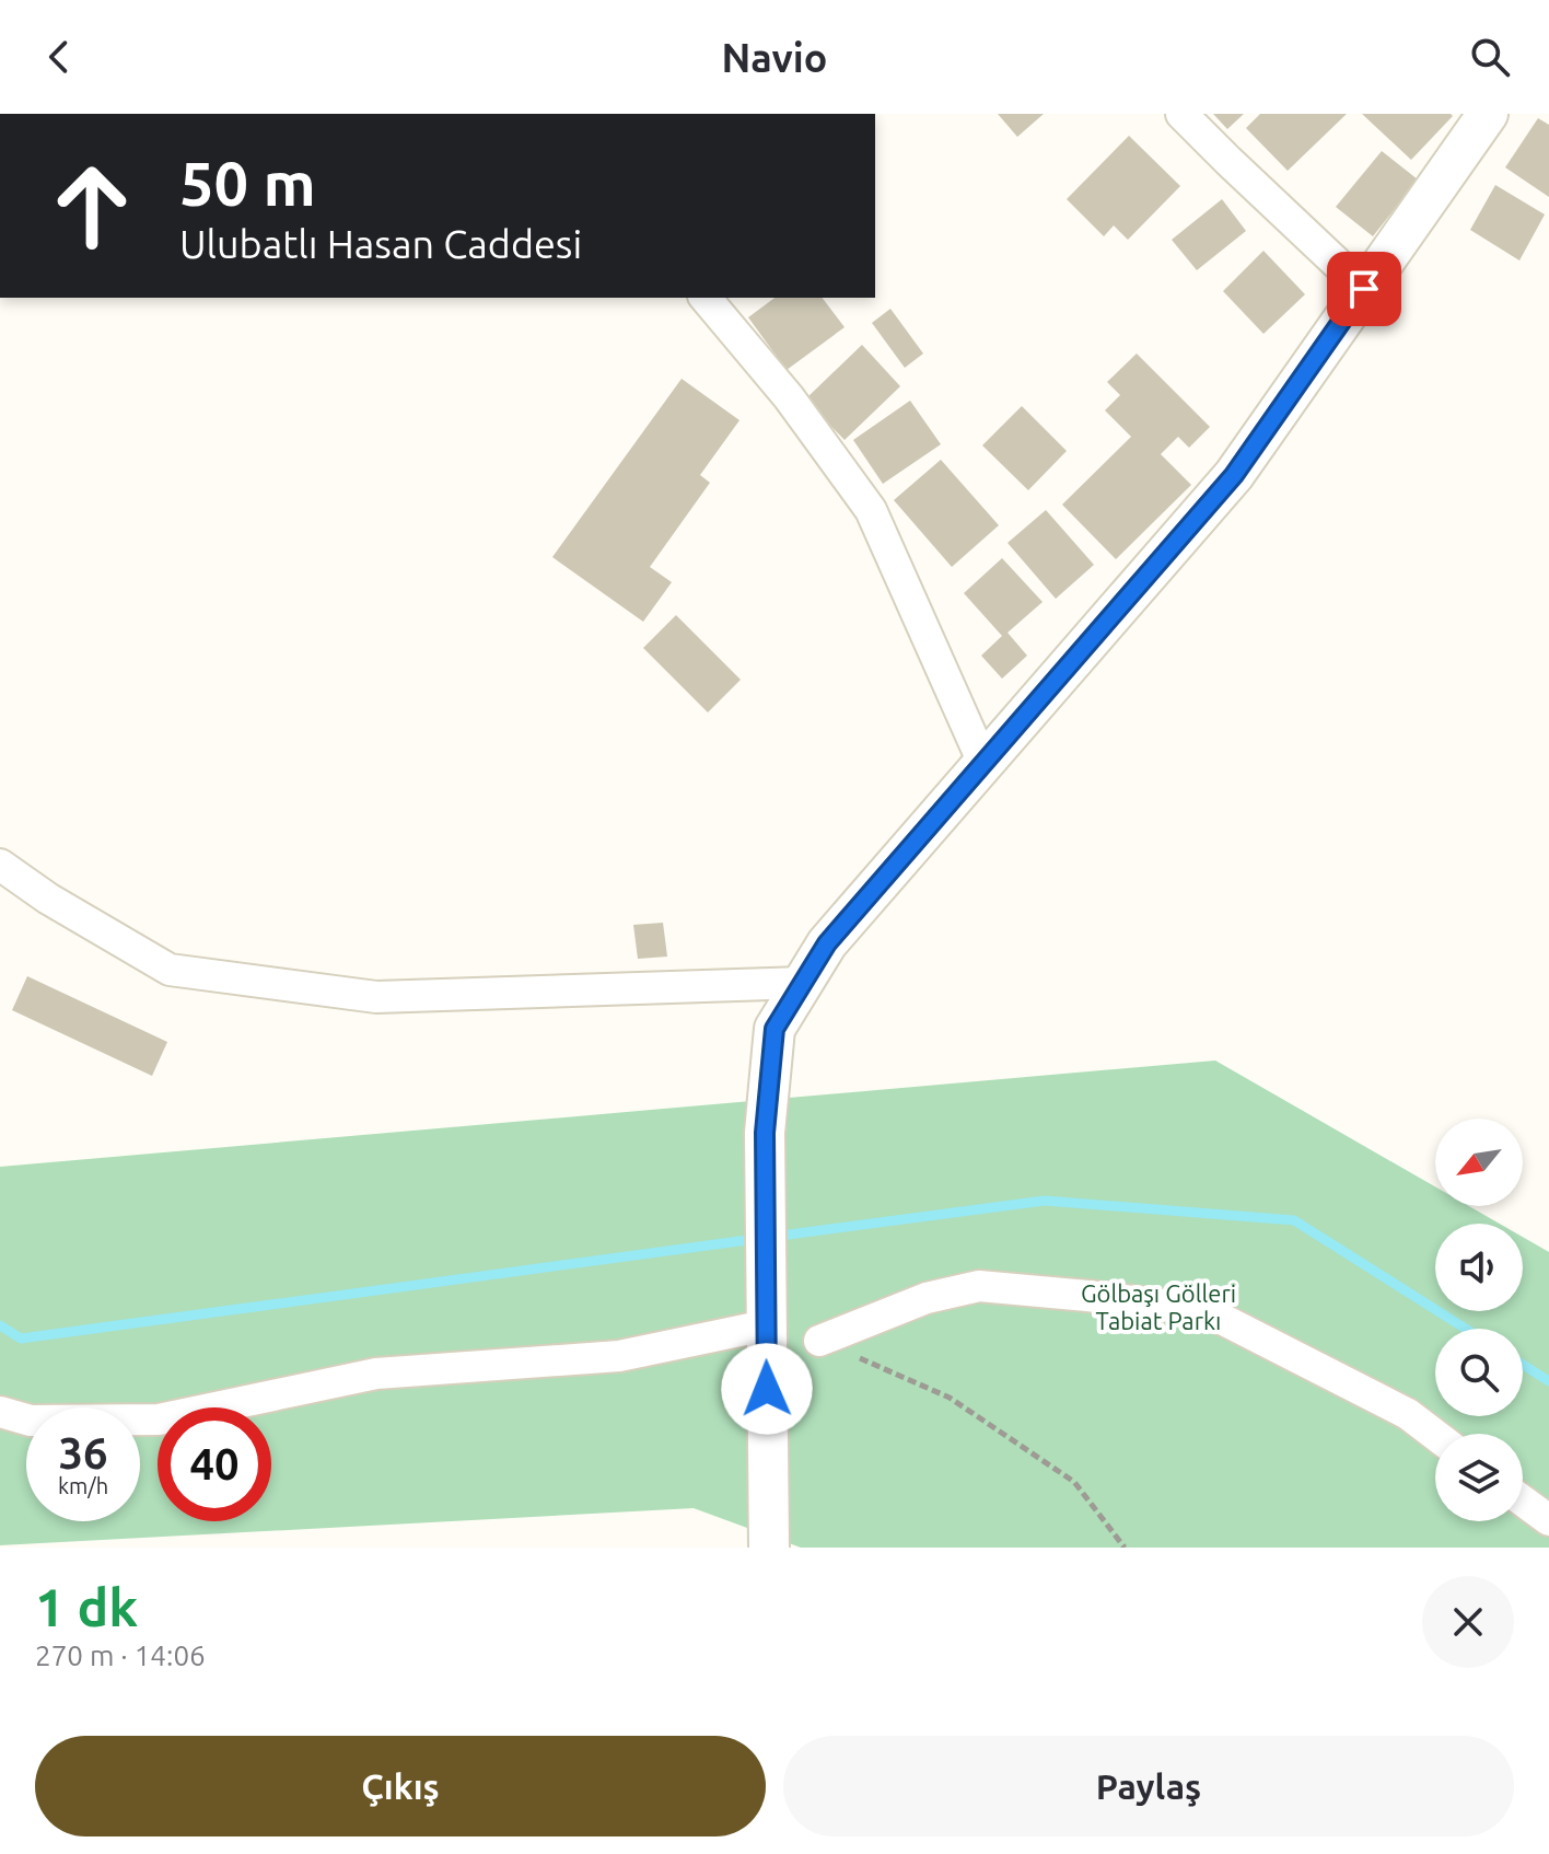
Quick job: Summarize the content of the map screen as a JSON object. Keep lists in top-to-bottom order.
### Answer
{
  "parks": ["Gölbaşı Gölleri Tabiat Parkı"],
  "north": "bottom left",
  "page": {
    "header": "Navio",
    "turn": ["50 m", "Ulubatlı Hasan Caddesi"],
    "speed": "36 km/h",
    "limit": "40",
    "heading": ["1 dk", "270 m · 14:06"],
    "buttons": ["Çıkış", "Paylaş"]
  }
}
